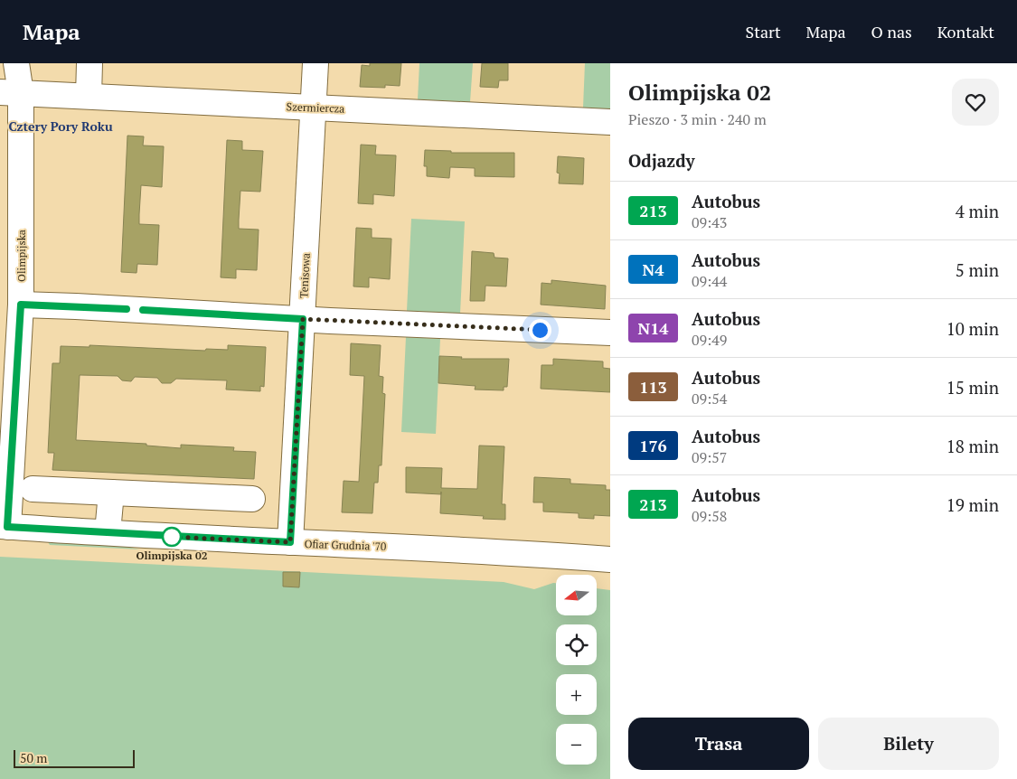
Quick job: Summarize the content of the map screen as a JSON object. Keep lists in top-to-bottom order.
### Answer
{
  "streets": {
    "street": [
      "Szermiercza",
      "Olimpijska",
      "Tenisowa",
      "Ofiar Grudnia '70"
    ]
  },
  "crossings": [
    ["Szermiercza", "Olimpijska"],
    ["Szermiercza", "Tenisowa"],
    ["Olimpijska", "Ofiar Grudnia '70"],
    ["Tenisowa", "Ofiar Grudnia '70"]
  ],
  "districts": ["Cztery Pory Roku"],
  "places": ["Olimpijska 02"],
  "lines": ["bus line 213"],
  "scale_bar": "50 m",
  "north": "left",
  "page": {
    "header": "Mapa",
    "nav": [
      "Start",
      "Mapa",
      "O nas",
      "Kontakt"
    ],
    "heading": [
      ["Olimpijska 02", "Pieszo · 3 min · 240 m"],
      "Odjazdy"
    ],
    "list": [
      {
        "mark": "213",
        "name": "Autobus",
        "note": "09:43",
        "value": "4 min"
      },
      {
        "mark": "N4",
        "name": "Autobus",
        "note": "09:44",
        "value": "5 min"
      },
      {
        "mark": "N14",
        "name": "Autobus",
        "note": "09:49",
        "value": "10 min"
      },
      {
        "mark": "113",
        "name": "Autobus",
        "note": "09:54",
        "value": "15 min"
      },
      {
        "mark": "176",
        "name": "Autobus",
        "note": "09:57",
        "value": "18 min"
      },
      {
        "mark": "213",
        "name": "Autobus",
        "note": "09:58",
        "value": "19 min"
      }
    ],
    "map_buttons": ["+", "−"],
    "buttons": ["Trasa", "Bilety"],
    "scale": "50 m"
  }
}
